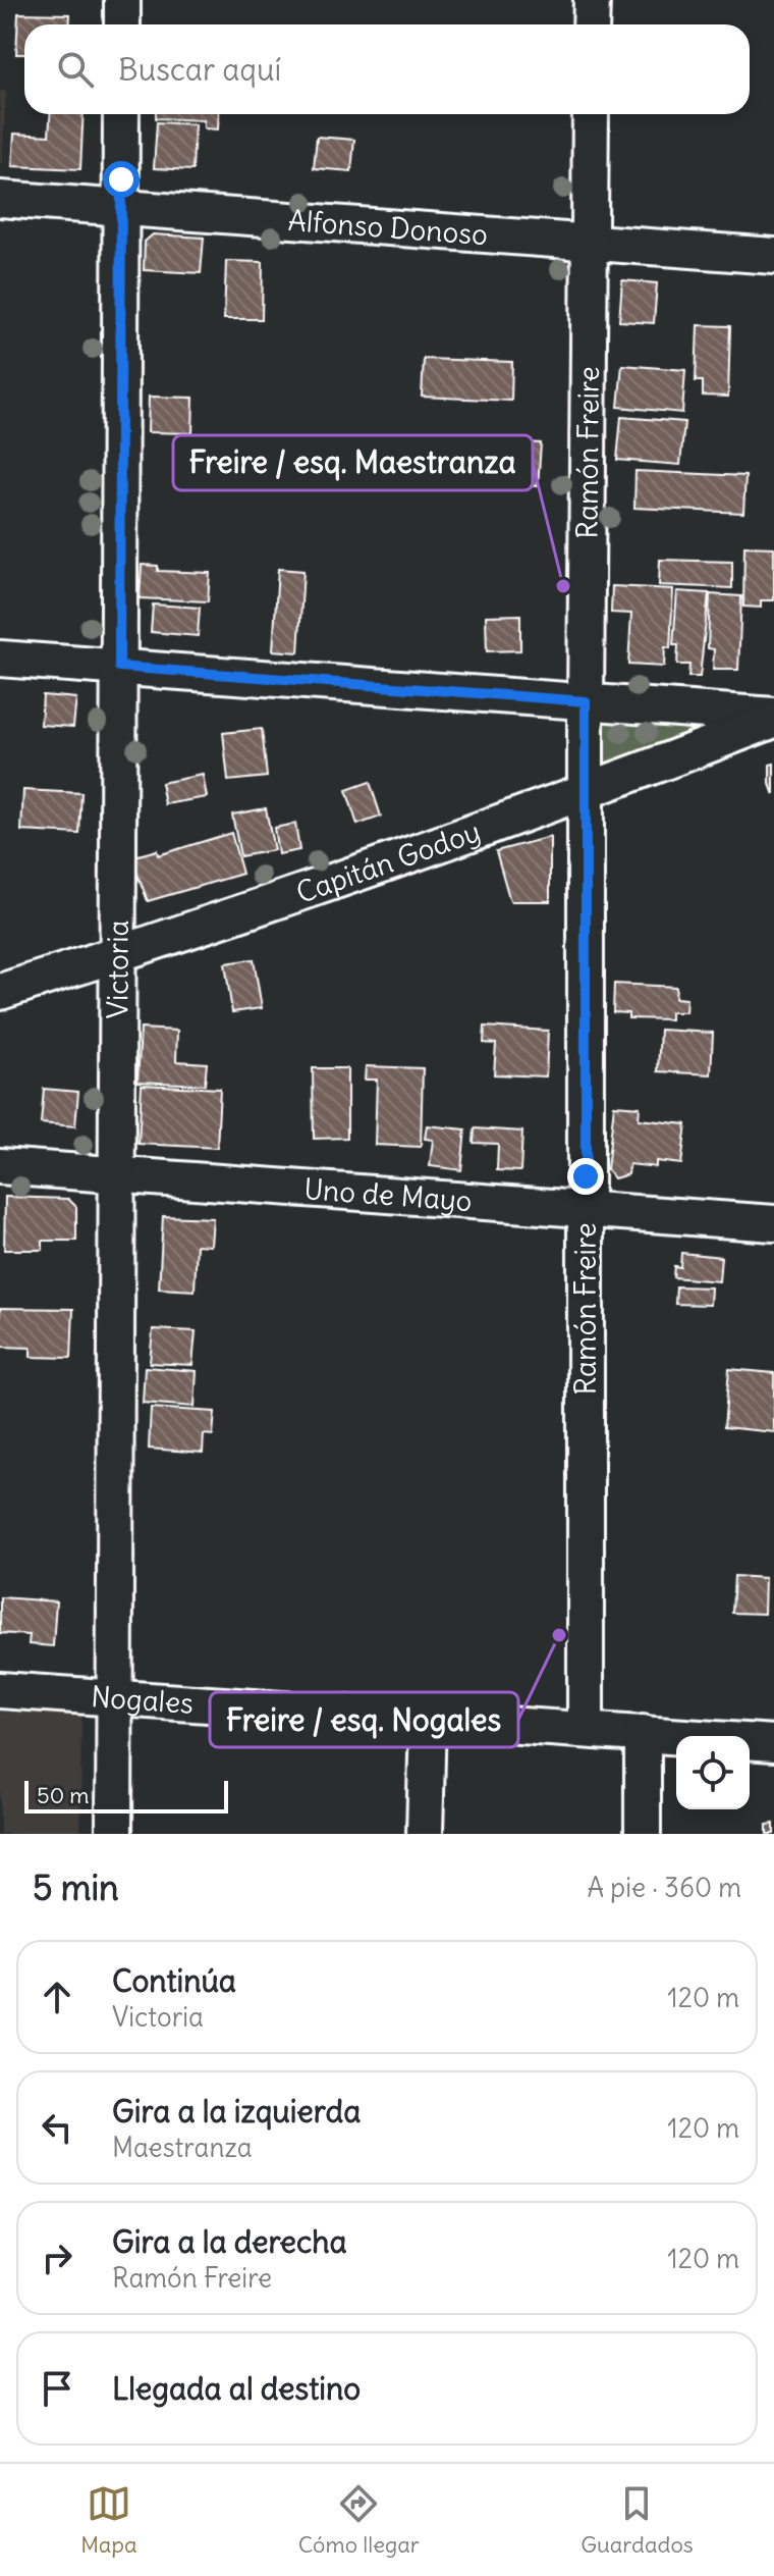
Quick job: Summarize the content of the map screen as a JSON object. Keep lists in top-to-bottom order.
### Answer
{
  "streets": {
    "street": [
      "Alfonso Donoso",
      "Ramón Freire",
      "Capitán Godoy",
      "Victoria",
      "Uno de Mayo",
      "Nogales"
    ]
  },
  "crossings": [
    ["Alfonso Donoso", "Ramón Freire"],
    ["Alfonso Donoso", "Victoria"],
    ["Ramón Freire", "Capitán Godoy"],
    ["Ramón Freire", "Uno de Mayo"],
    ["Ramón Freire", "Nogales"],
    ["Capitán Godoy", "Victoria"],
    ["Victoria", "Uno de Mayo"],
    ["Victoria", "Nogales"]
  ],
  "places": ["Freire / esq. Maestranza", "Freire / esq. Nogales"],
  "scale_bar": "50 m",
  "page": {
    "search": "Buscar aquí",
    "scale": "50 m",
    "heading": ["5 min", "A pie · 360 m"],
    "list": [
      ["Continúa", "Victoria", "120 m"],
      ["Gira a la izquierda", "Maestranza", "120 m"],
      ["Gira a la derecha", "Ramón Freire", "120 m"],
      "Llegada al destino"
    ],
    "nav": ["Mapa", "Cómo llegar", "Guardados"]
  }
}
